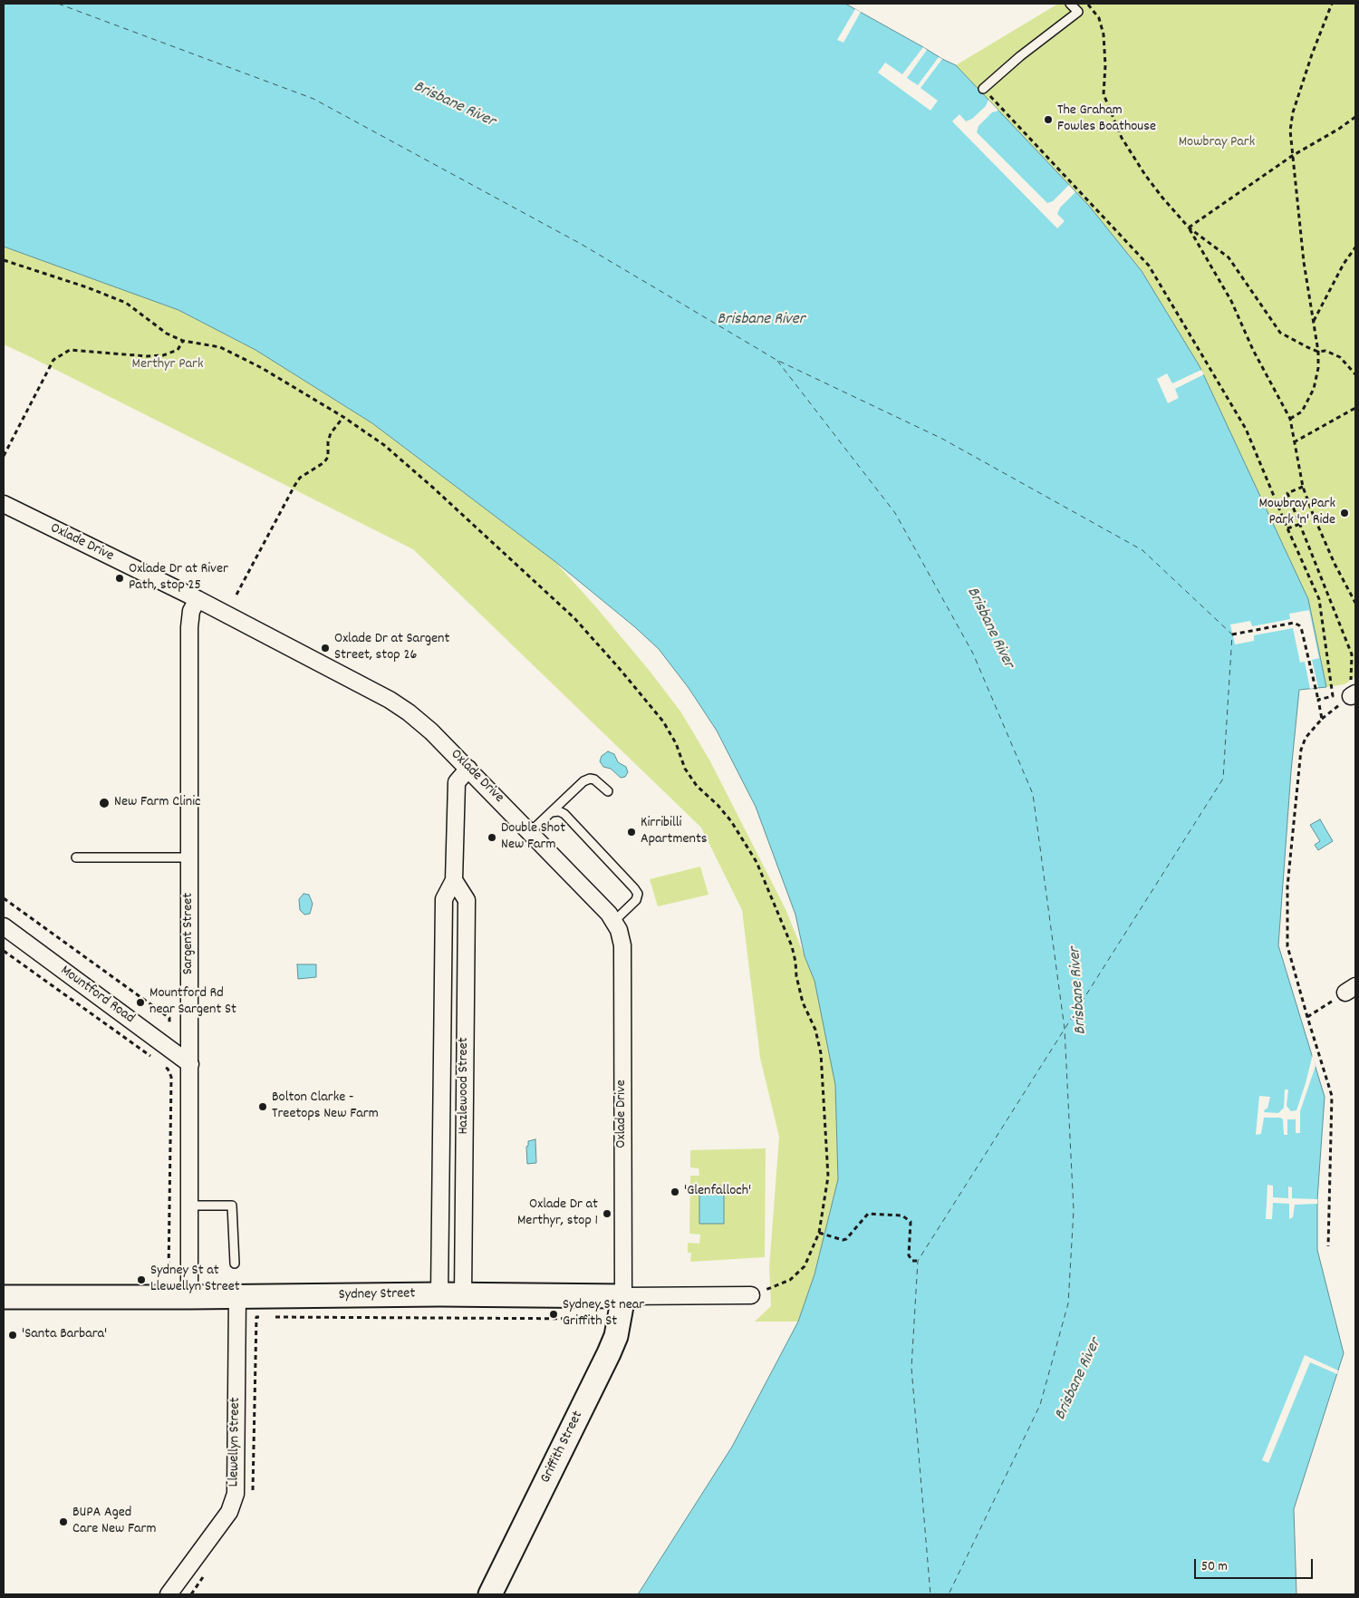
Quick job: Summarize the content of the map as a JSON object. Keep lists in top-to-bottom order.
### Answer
{
  "streets": {
    "street": [
      "Oxlade Drive",
      "Sargent Street",
      "Mountford Road",
      "Hazlewood Street",
      "Sydney Street",
      "Llewellyn Street",
      "Griffith Street"
    ]
  },
  "crossings": [
    ["Oxlade Drive", "Sargent Street"],
    ["Oxlade Drive", "Hazlewood Street"],
    ["Oxlade Drive", "Sydney Street"],
    ["Oxlade Drive", "Griffith Street"],
    ["Sargent Street", "Mountford Road"],
    ["Sargent Street", "Sydney Street"],
    ["Hazlewood Street", "Sydney Street"],
    ["Sydney Street", "Llewellyn Street"],
    ["Sydney Street", "Griffith Street"]
  ],
  "water": ["Brisbane River"],
  "parks": ["Mowbray Park", "Merthyr Park"],
  "places": [
    "The Graham Fowles Boathouse",
    "Mowbray Park Park 'n' Ride",
    "Oxlade Dr at River Path, stop 25",
    "Oxlade Dr at Sargent Street, stop 26",
    "New Farm Clinic",
    "Kirribilli Apartments",
    "Double Shot New Farm",
    "Mountford Rd near Sargent St",
    "Bolton Clarke - Treetops New Farm",
    "'Glenfalloch'",
    "Oxlade Dr at Merthyr, stop 1",
    "Sydney St at Llewellyn Street",
    "Sydney St near Griffith St",
    "'Santa Barbara'",
    "BUPA Aged Care New Farm"
  ],
  "scale_bar": "50 m"
}
